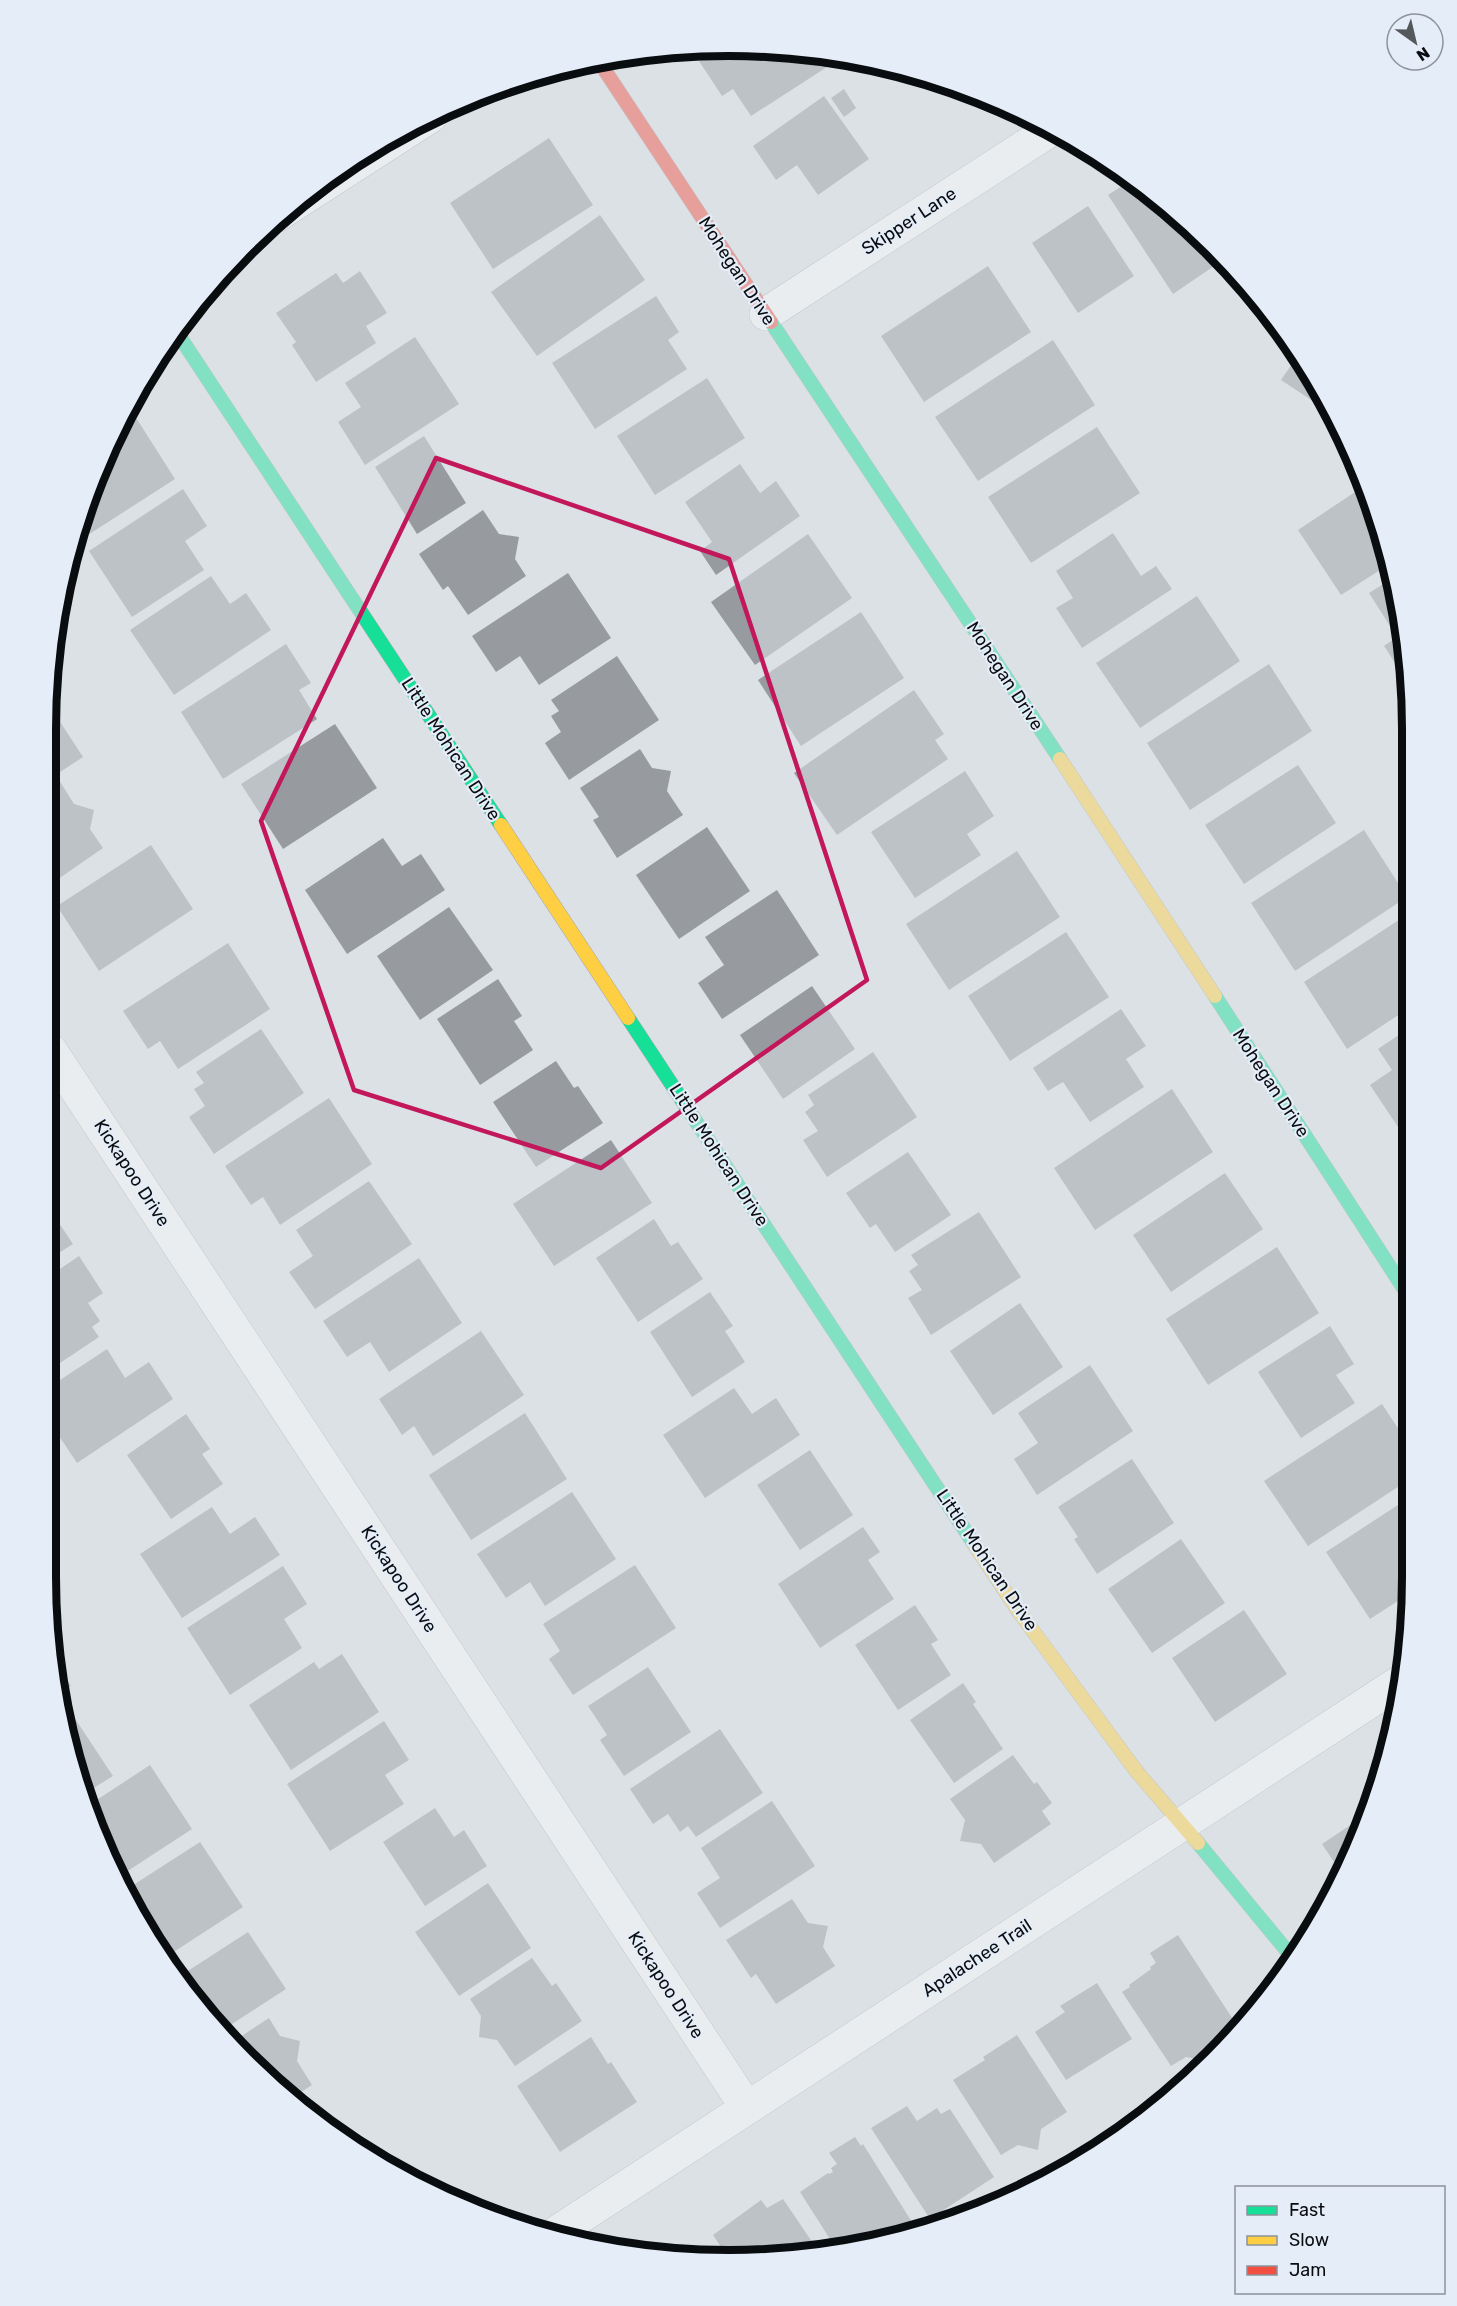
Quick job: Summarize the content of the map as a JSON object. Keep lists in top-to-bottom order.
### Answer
{
  "streets": {
    "street": [
      "Skipper Lane",
      "Mohegan Drive",
      "Little Mohican Drive",
      "Kickapoo Drive",
      "Apalachee Trail"
    ]
  },
  "crossings": [
    ["Skipper Lane", "Mohegan Drive"],
    ["Little Mohican Drive", "Apalachee Trail"],
    ["Kickapoo Drive", "Apalachee Trail"]
  ],
  "legend": ["Fast", "Slow", "Jam"],
  "north": "bottom right"
}
